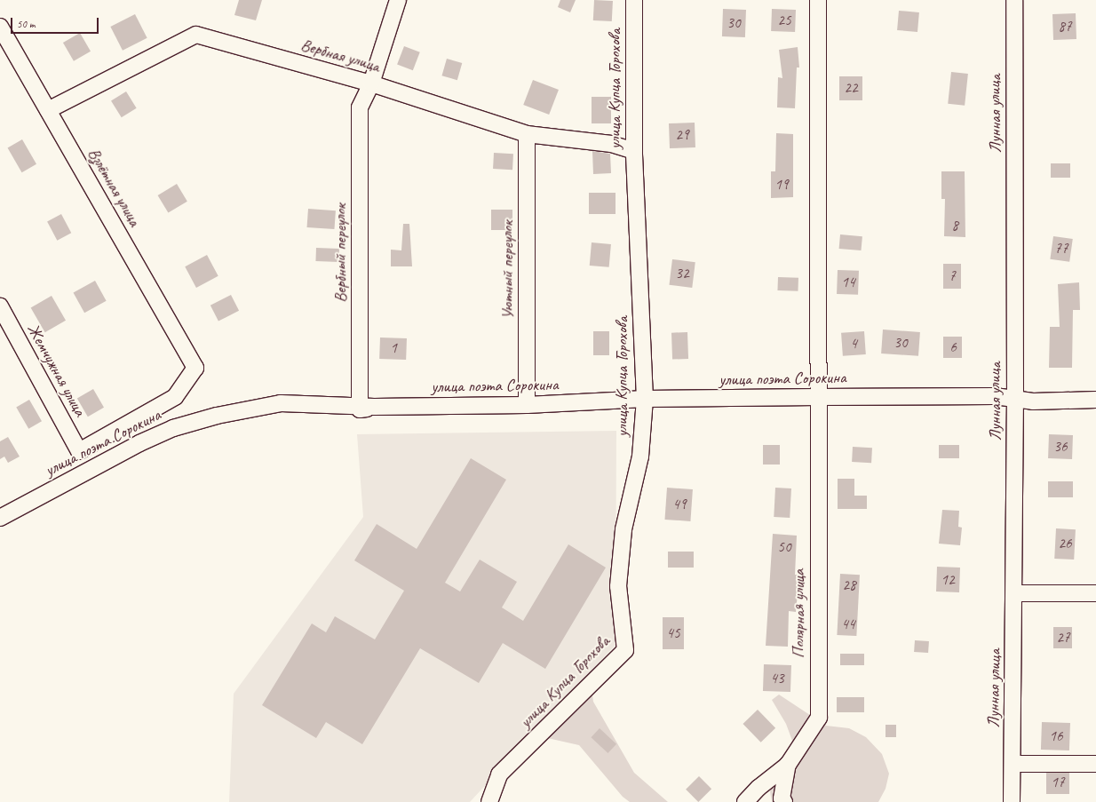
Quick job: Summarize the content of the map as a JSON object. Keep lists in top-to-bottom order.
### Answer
{
  "streets": {
    "street": [
      "Вербная улица",
      "улица Купца Горохова",
      "Лунная улица",
      "Взлётная улица",
      "Вербный переулок",
      "Уютный переулок",
      "Жемчужная улица",
      "улица поэта Сорокина",
      "Полярная улица"
    ]
  },
  "crossings": [
    ["Вербная улица", "улица Купца Горохова"],
    ["Вербная улица", "Взлётная улица"],
    ["Вербная улица", "Вербный переулок"],
    ["Вербная улица", "Уютный переулок"],
    ["улица Купца Горохова", "улица поэта Сорокина"],
    ["Лунная улица", "улица поэта Сорокина"],
    ["Взлётная улица", "Жемчужная улица"],
    ["Вербный переулок", "улица поэта Сорокина"],
    ["Уютный переулок", "улица поэта Сорокина"],
    ["улица поэта Сорокина", "Полярная улица"]
  ],
  "house_numbers": [
    "25",
    "30",
    "87",
    "22",
    "29",
    "19",
    "8",
    "77",
    "32",
    "7",
    "14",
    "30",
    "4",
    "6",
    "1",
    "36",
    "49",
    "26",
    "50",
    "12",
    "28",
    "44",
    "45",
    "27",
    "43",
    "16",
    "17"
  ],
  "scale_bar": "50 m"
}
